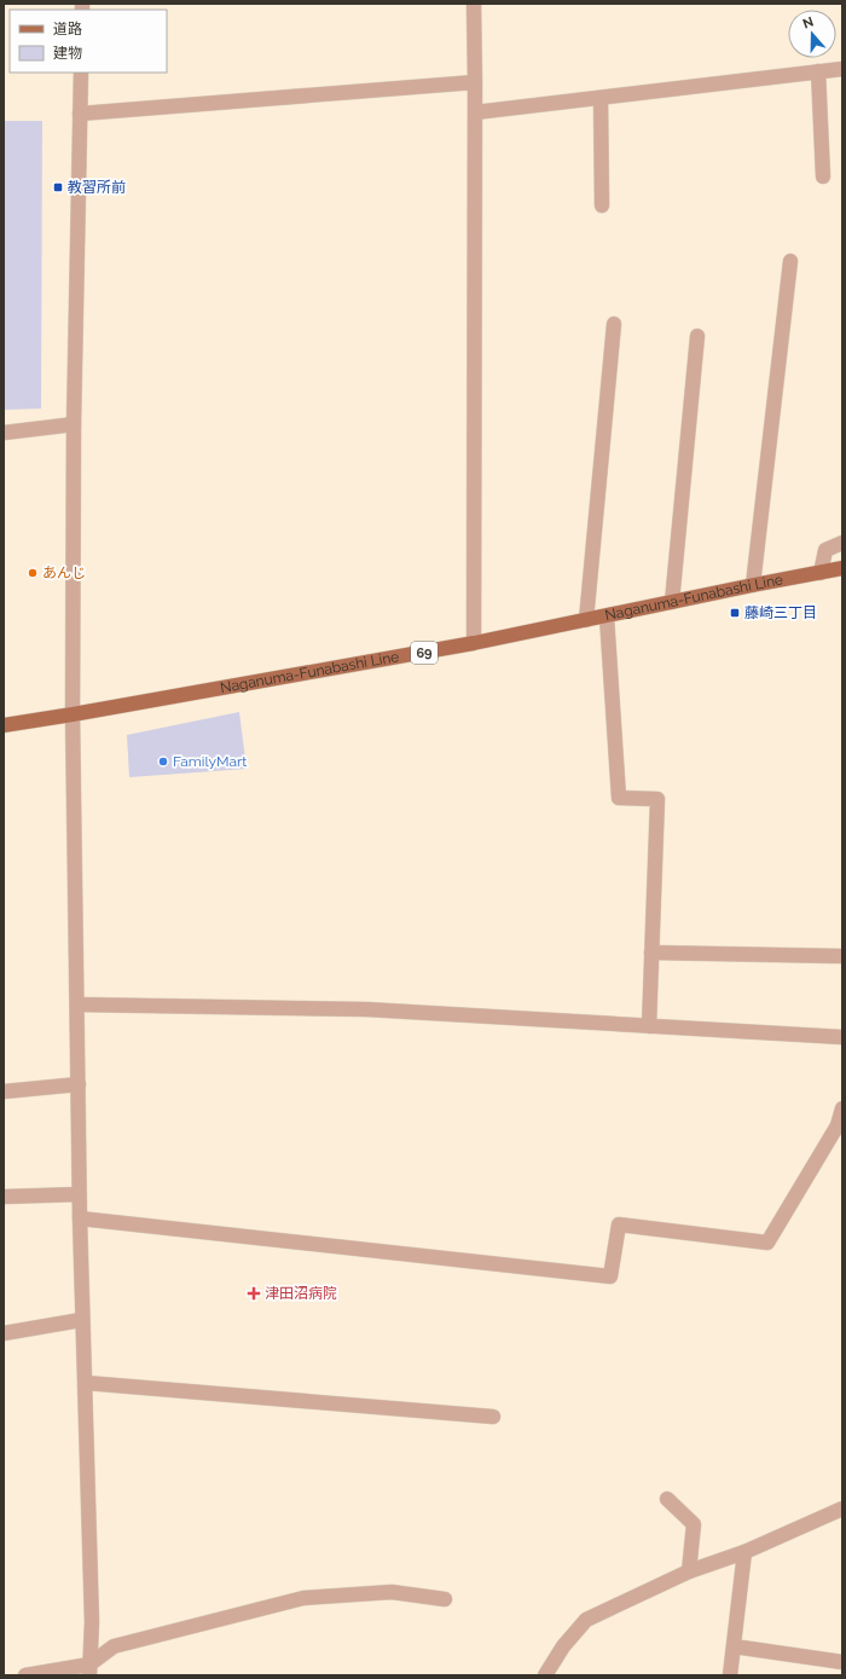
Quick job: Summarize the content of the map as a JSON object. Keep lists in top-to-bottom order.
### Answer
{
  "streets": {
    "main road": ["Naganuma-Funabashi Line", "69"]
  },
  "places": {
    "transit": ["教習所前", "藤崎三丁目"],
    "other": ["あんじ", "FamilyMart"],
    "health": ["津田沼病院"]
  },
  "legend": ["道路", "建物"],
  "north": "top"
}
